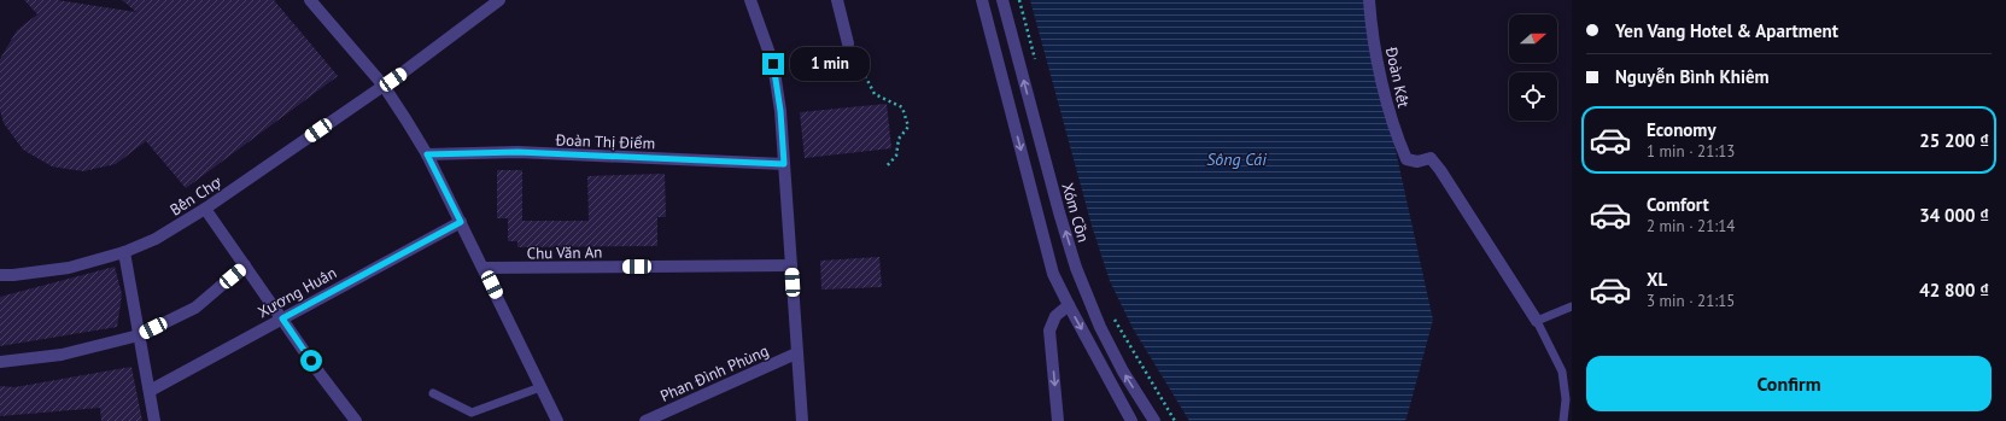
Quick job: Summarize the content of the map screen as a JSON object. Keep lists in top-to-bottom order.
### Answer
{
  "streets": {
    "street": [
      "Đoàn Kết",
      "Đoàn Thị Điểm",
      "Bến Chợ",
      "Xóm Cồn",
      "Chu Văn An",
      "Xương Huân",
      "Phan Đình Phùng"
    ]
  },
  "water": ["Sông Cái"],
  "north": "right",
  "page": {
    "banner": ["Yen Vang Hotel & Apartment", "Nguyễn Bình Khiêm"],
    "bubble": "1 min",
    "list": [
      {
        "name": "Economy",
        "note": "1 min · 21:13",
        "value": "25 200 ₫"
      },
      {
        "name": "Comfort",
        "note": "2 min · 21:14",
        "value": "34 000 ₫"
      },
      {
        "name": "XL",
        "note": "3 min · 21:15",
        "value": "42 800 ₫"
      }
    ],
    "buttons": "Confirm"
  }
}
